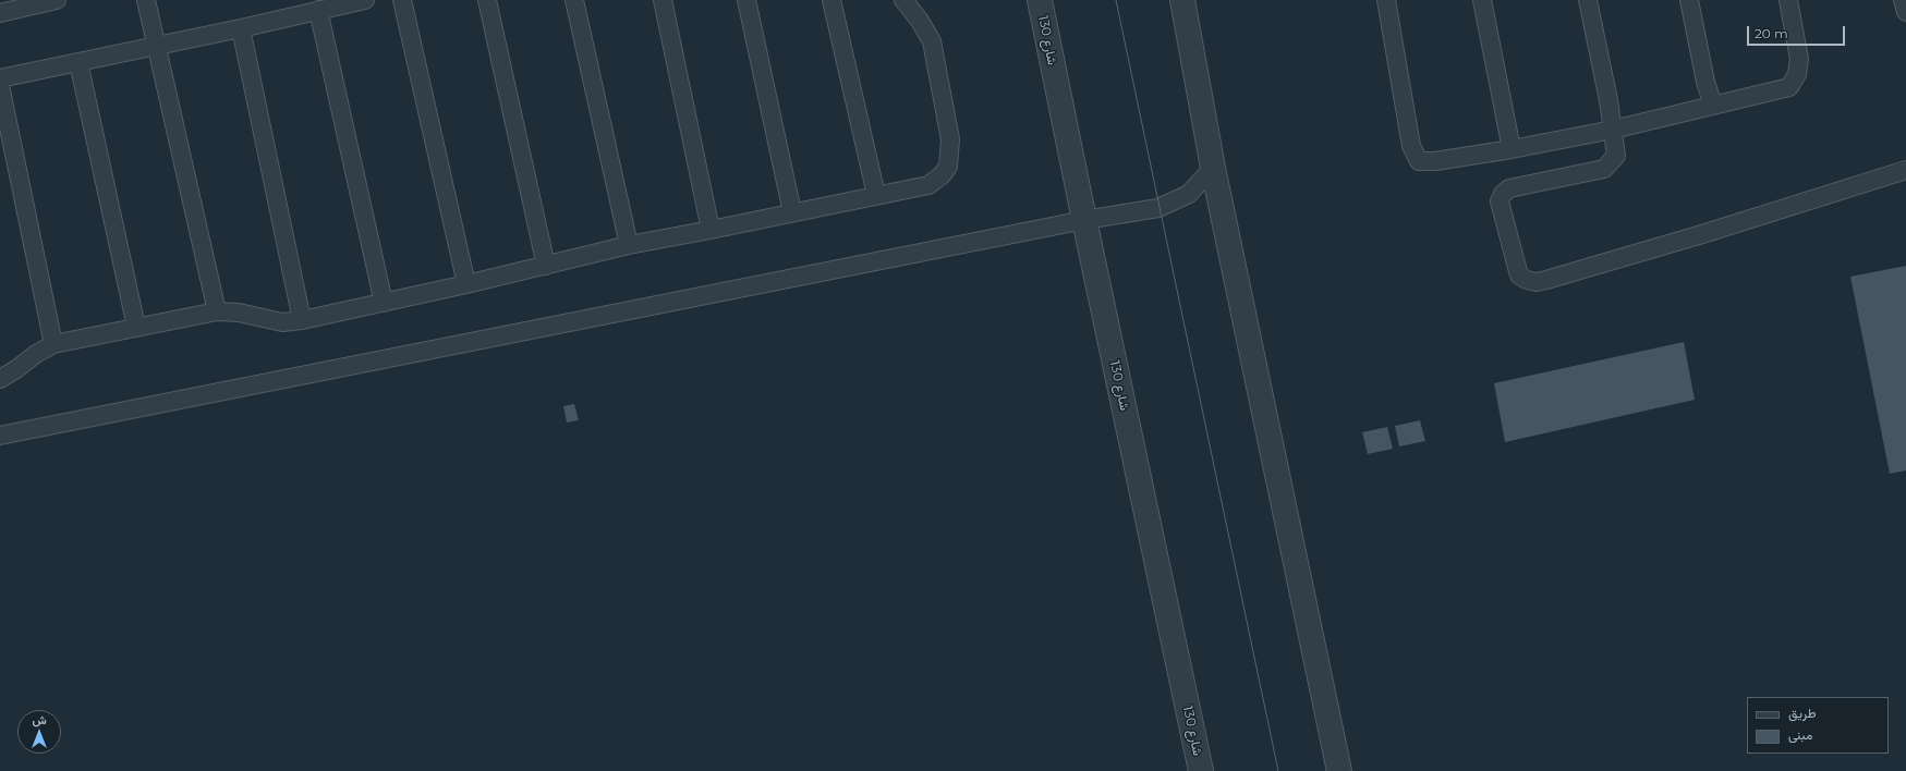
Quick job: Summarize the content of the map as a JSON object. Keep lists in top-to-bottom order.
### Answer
{
  "streets": {
    "street": ["شارع 130"]
  },
  "legend": ["طريق", "مبنى"],
  "scale_bar": "20 m",
  "north": "top"
}
